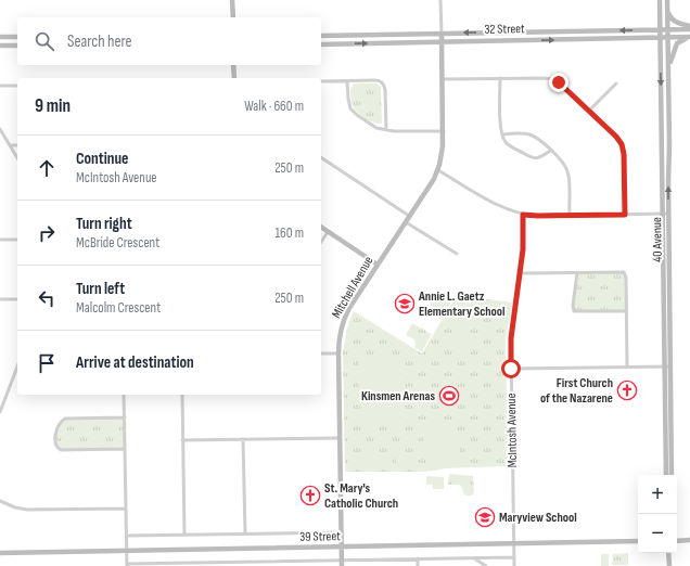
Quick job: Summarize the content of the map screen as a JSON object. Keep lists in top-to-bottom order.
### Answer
{
  "streets": {
    "main road": [
      "32 Street",
      "40 Avenue",
      "Mitchell Avenue",
      "39 Street"
    ],
    "street": ["McIntosh Avenue"]
  },
  "crossings": [
    ["32 Street", "40 Avenue"],
    ["32 Street", "Mitchell Avenue"],
    ["Mitchell Avenue", "39 Street"],
    ["McIntosh Avenue", "39 Street"]
  ],
  "places": {
    "school or university": ["Annie L. Gaetz Elementary School", "Maryview School"],
    "church": ["First Church of the Nazarene", "St. Mary's Catholic Church"],
    "sports": ["Kinsmen Arenas"]
  },
  "page": {
    "search": "Search here",
    "heading": ["9 min", "Walk · 660 m"],
    "list": [
      ["Continue", "McIntosh Avenue", "250 m"],
      ["Turn right", "McBride Crescent", "160 m"],
      ["Turn left", "Malcolm Crescent", "250 m"],
      "Arrive at destination"
    ],
    "map_buttons": ["+", "−"]
  }
}
